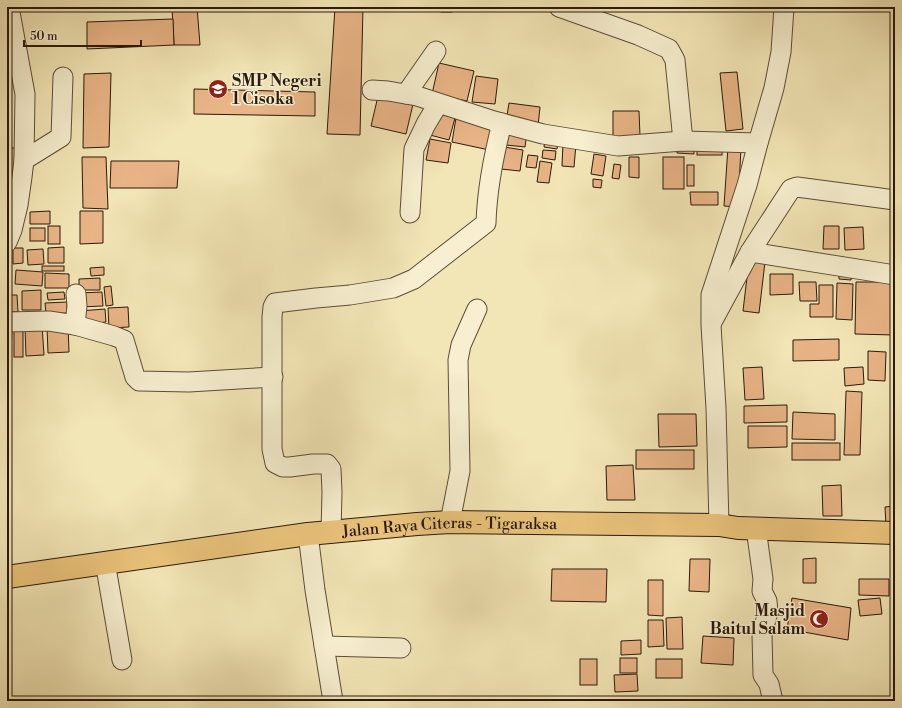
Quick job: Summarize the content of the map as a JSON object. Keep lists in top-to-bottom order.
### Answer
{
  "streets": {
    "main road": ["Jalan Raya Citeras - Tigaraksa"]
  },
  "places": {
    "school or university": ["SMP Negeri 1 Cisoka"],
    "mosque": ["Masjid Baitul Salam"]
  },
  "scale_bar": "50 m"
}
